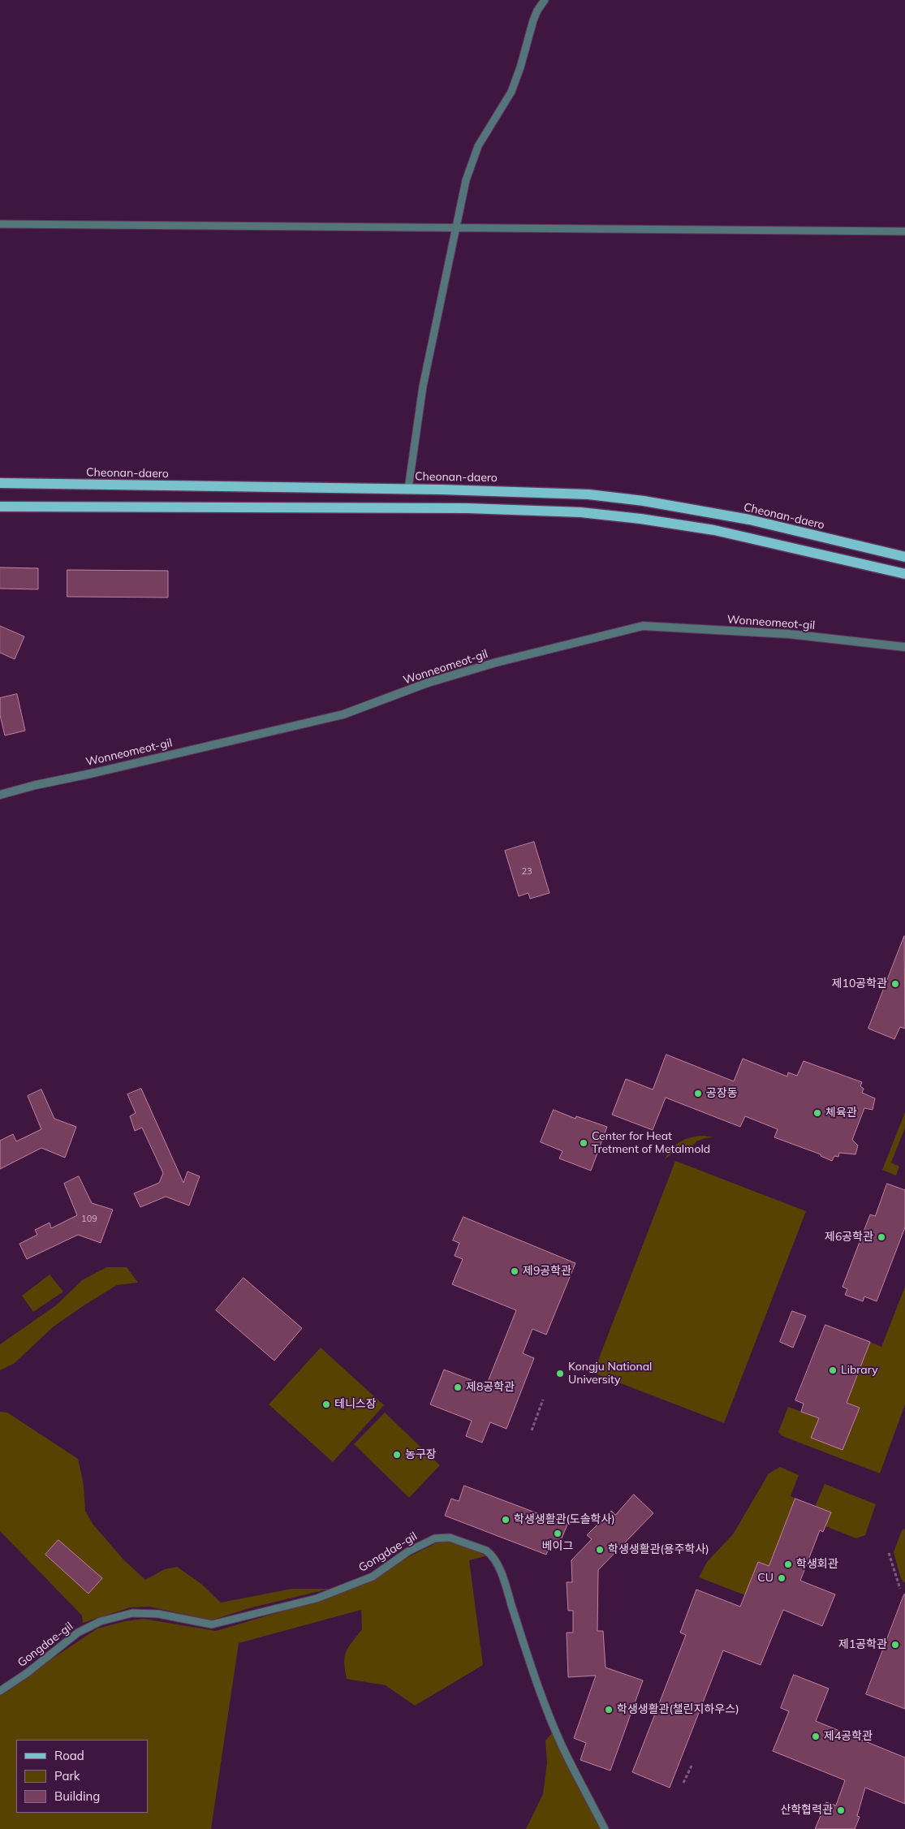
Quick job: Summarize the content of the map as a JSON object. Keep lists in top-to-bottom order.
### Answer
{
  "streets": {
    "main road": ["Cheonan-daero"],
    "street": ["Wonneomeot-gil"],
    "lane": ["Gongdae-gil"]
  },
  "places": [
    "제10공학관",
    "공장동",
    "체육관",
    "Center for Heat Tretment of Metalmold",
    "제6공학관",
    "제9공학관",
    "Library",
    "Kongju National University",
    "제8공학관",
    "테니스장",
    "농구장",
    "학생생활관(도솔학사)",
    "베이그",
    "학생생활관(용주학사)",
    "학생회관",
    "CU",
    "제1공학관",
    "학생생활관(챌린지하우스)",
    "제4공학관",
    "산학협력관"
  ],
  "house_numbers": ["23", "109"],
  "legend": ["Road", "Park", "Building"]
}
